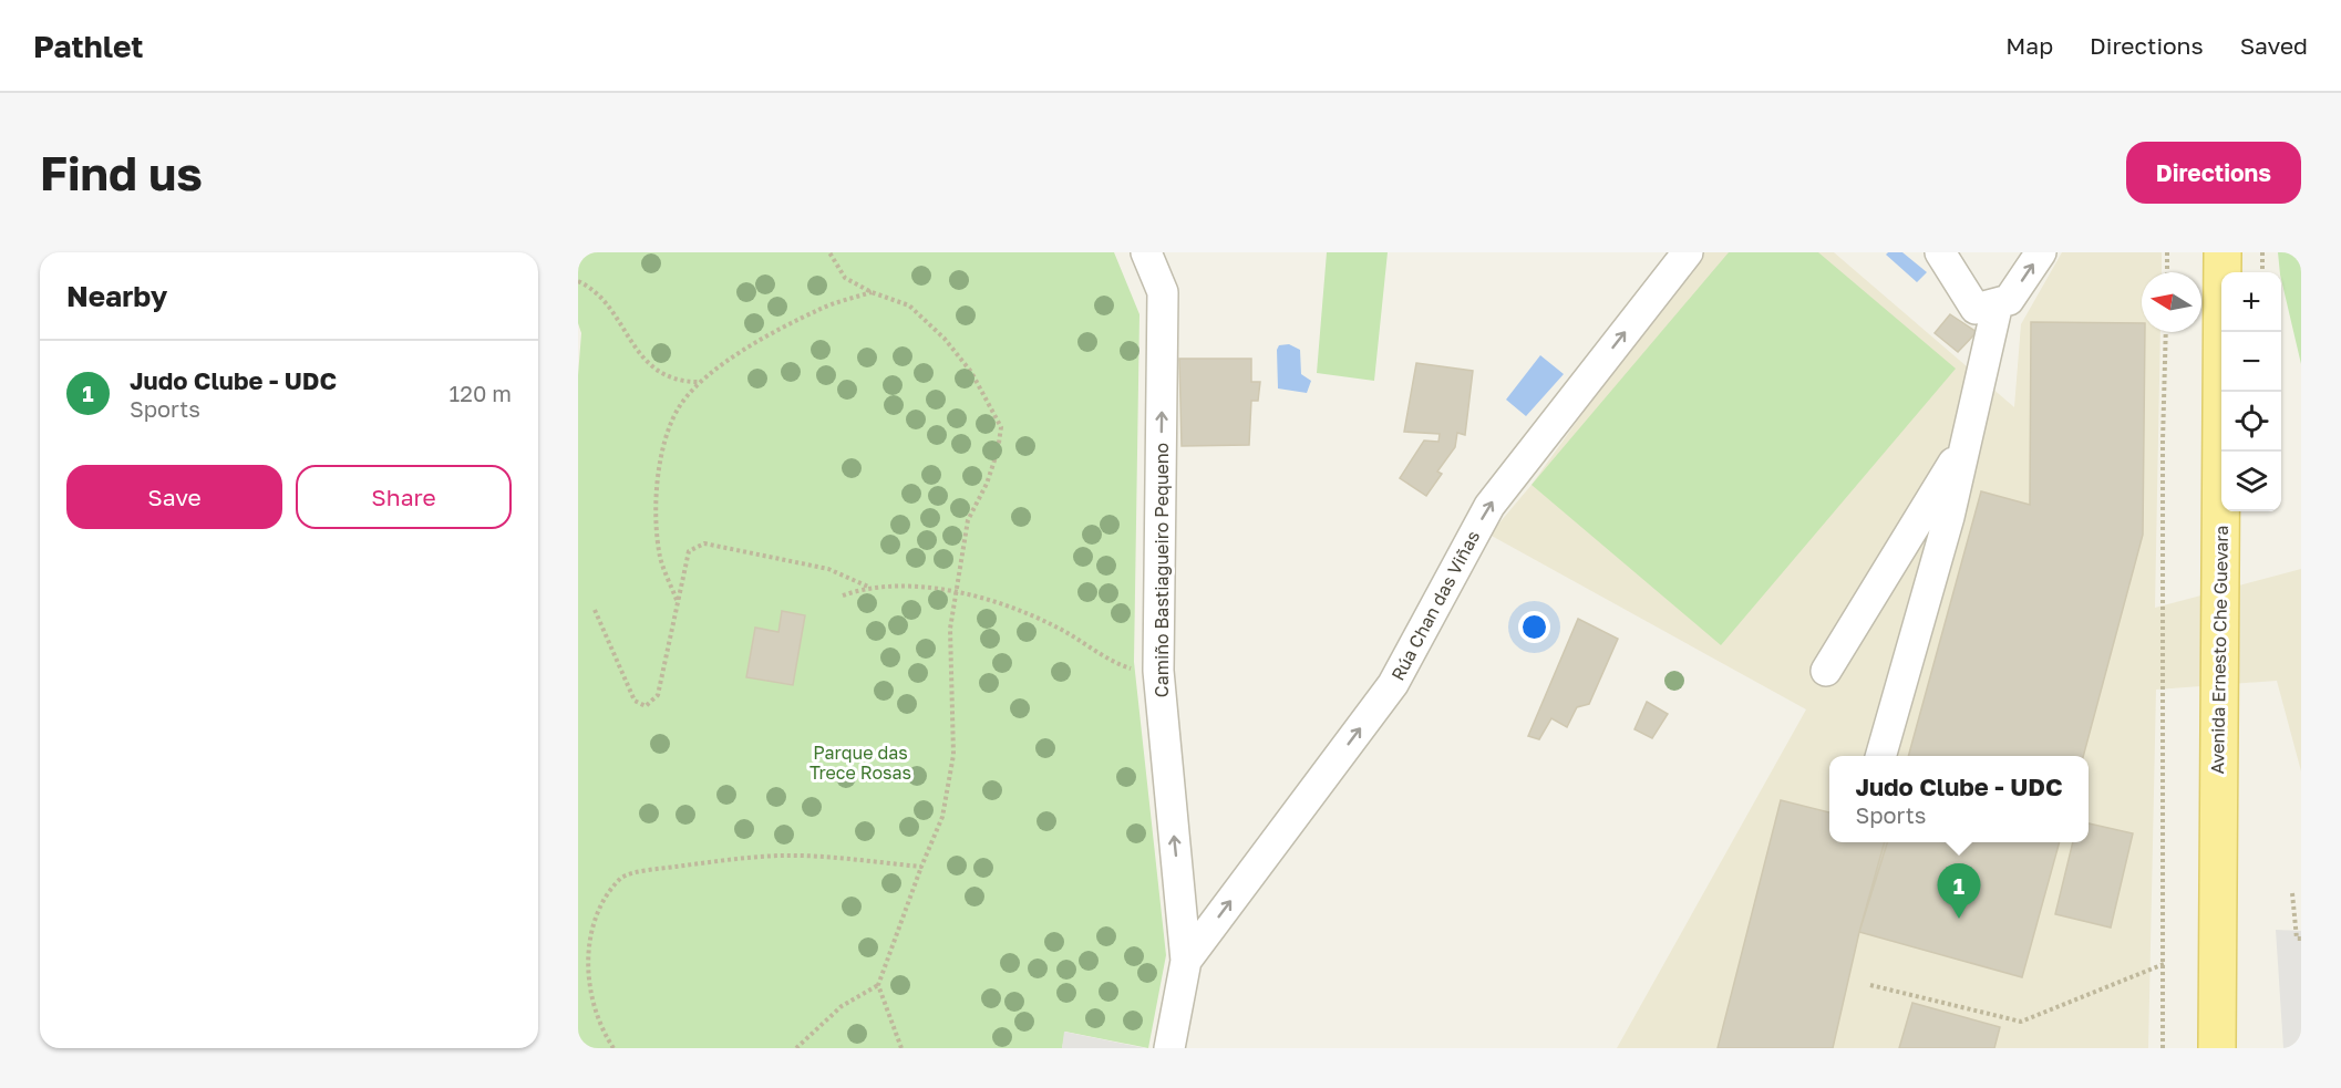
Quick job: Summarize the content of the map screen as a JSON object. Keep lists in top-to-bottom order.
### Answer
{
  "streets": {
    "main road": ["Avenida Ernesto Che Guevara"],
    "street": ["Camiño Bastiagueiro Pequeno", "Rúa Chan das Viñas"]
  },
  "crossings": [
    ["Camiño Bastiagueiro Pequeno", "Rúa Chan das Viñas"]
  ],
  "one_way": ["Camiño Bastiagueiro Pequeno", "Rúa Chan das Viñas"],
  "parks": ["Parque das Trece Rosas"],
  "north": "left",
  "page": {
    "header": "Pathlet",
    "nav": ["Map", "Directions", "Saved"],
    "buttons": [
      "Directions",
      ["Save", "Share"]
    ],
    "title": "Find us",
    "heading": "Nearby",
    "map_buttons": ["+", "−"],
    "list": [
      {
        "mark": "1",
        "name": "Judo Clube - UDC",
        "note": "Sports",
        "value": "120 m"
      }
    ],
    "popup": ["Judo Clube - UDC", "Sports"],
    "pins": "1"
  }
}
